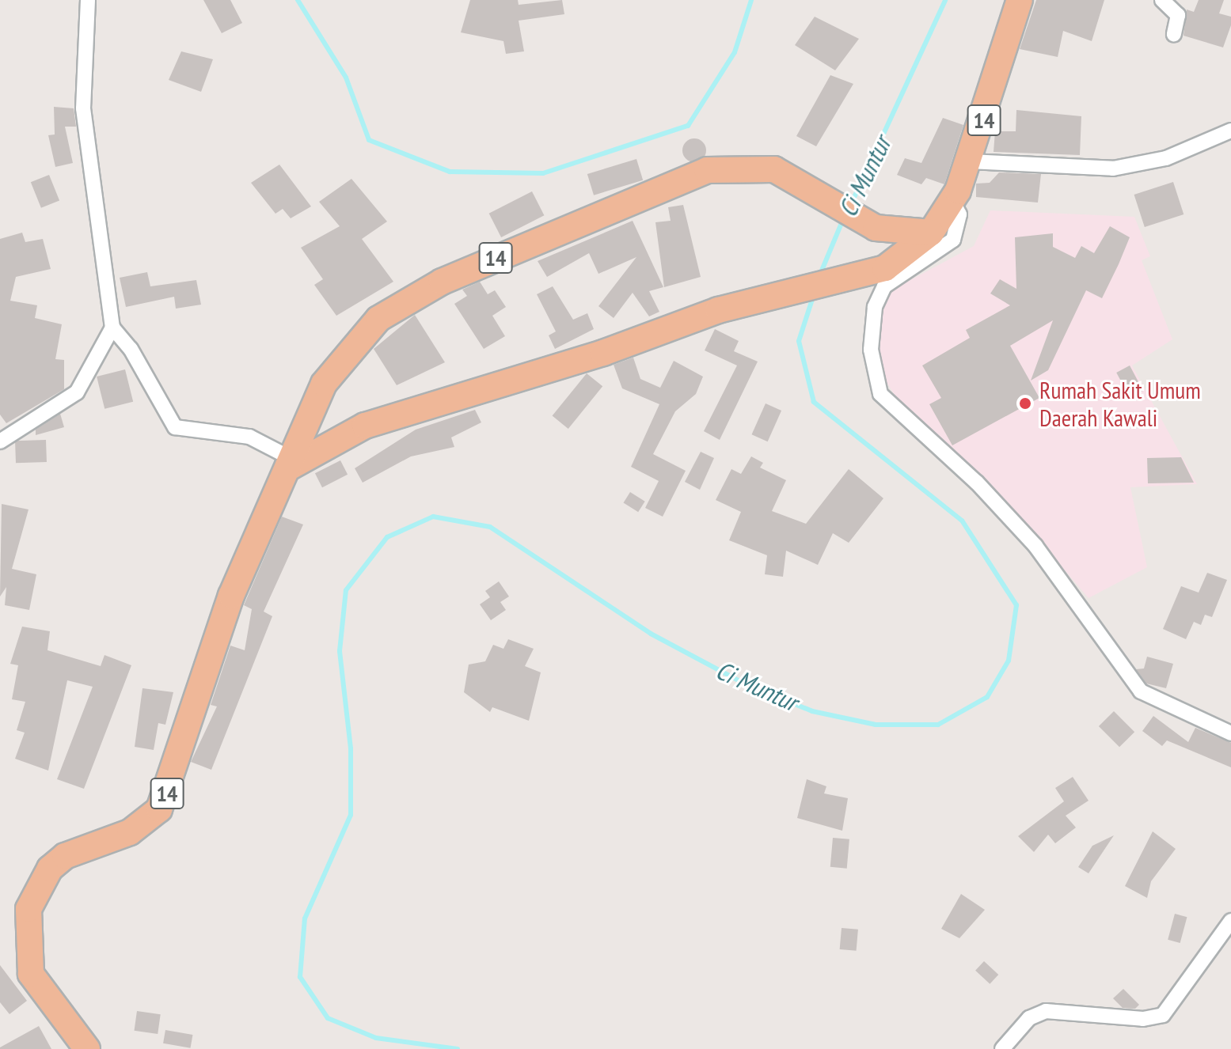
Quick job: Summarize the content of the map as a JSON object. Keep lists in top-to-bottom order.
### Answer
{
  "streets": {
    "highway": ["14"]
  },
  "water": ["Ci Muntur"],
  "places": ["Rumah Sakit Umum Daerah Kawali"]
}
